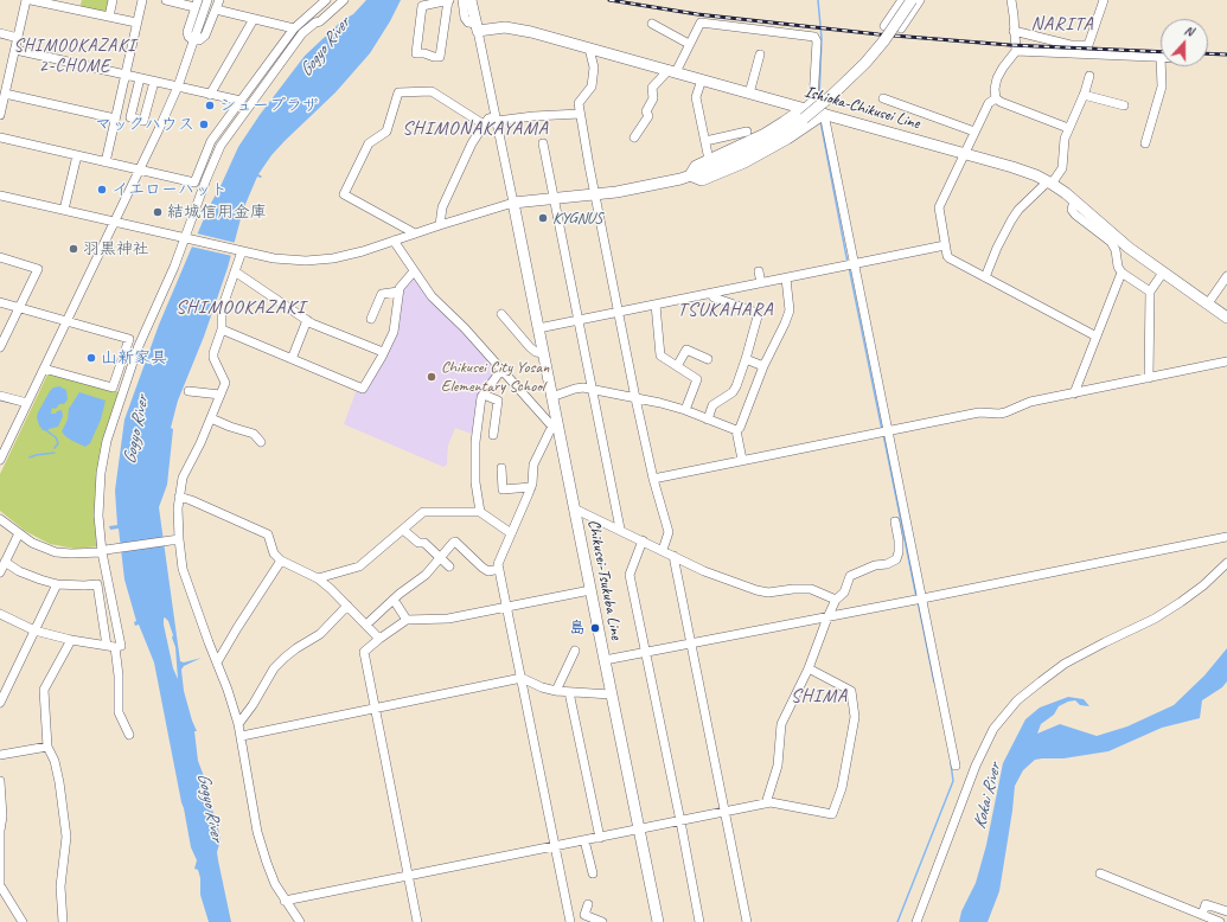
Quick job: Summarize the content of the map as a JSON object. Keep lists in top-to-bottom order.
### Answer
{
  "streets": {
    "main road": ["Ishioka-Chikusei Line", "Chikusei-Tsukuba Line"]
  },
  "districts": [
    "NARITA",
    "SHIMOOKAZAKI 2-CHOME",
    "SHIMONAKAYAMA",
    "SHIMOOKAZAKI",
    "TSUKAHARA",
    "SHIMA"
  ],
  "water": ["Gogyo River", "Kokai River"],
  "places": [
    "シュープラザ",
    "マックハウス",
    "イエローハット",
    "結城信用金庫",
    "KYGNUS",
    "羽黒神社",
    "山新家具",
    "Chikusei City Yosan Elementary School",
    "島"
  ],
  "north": "top"
}
